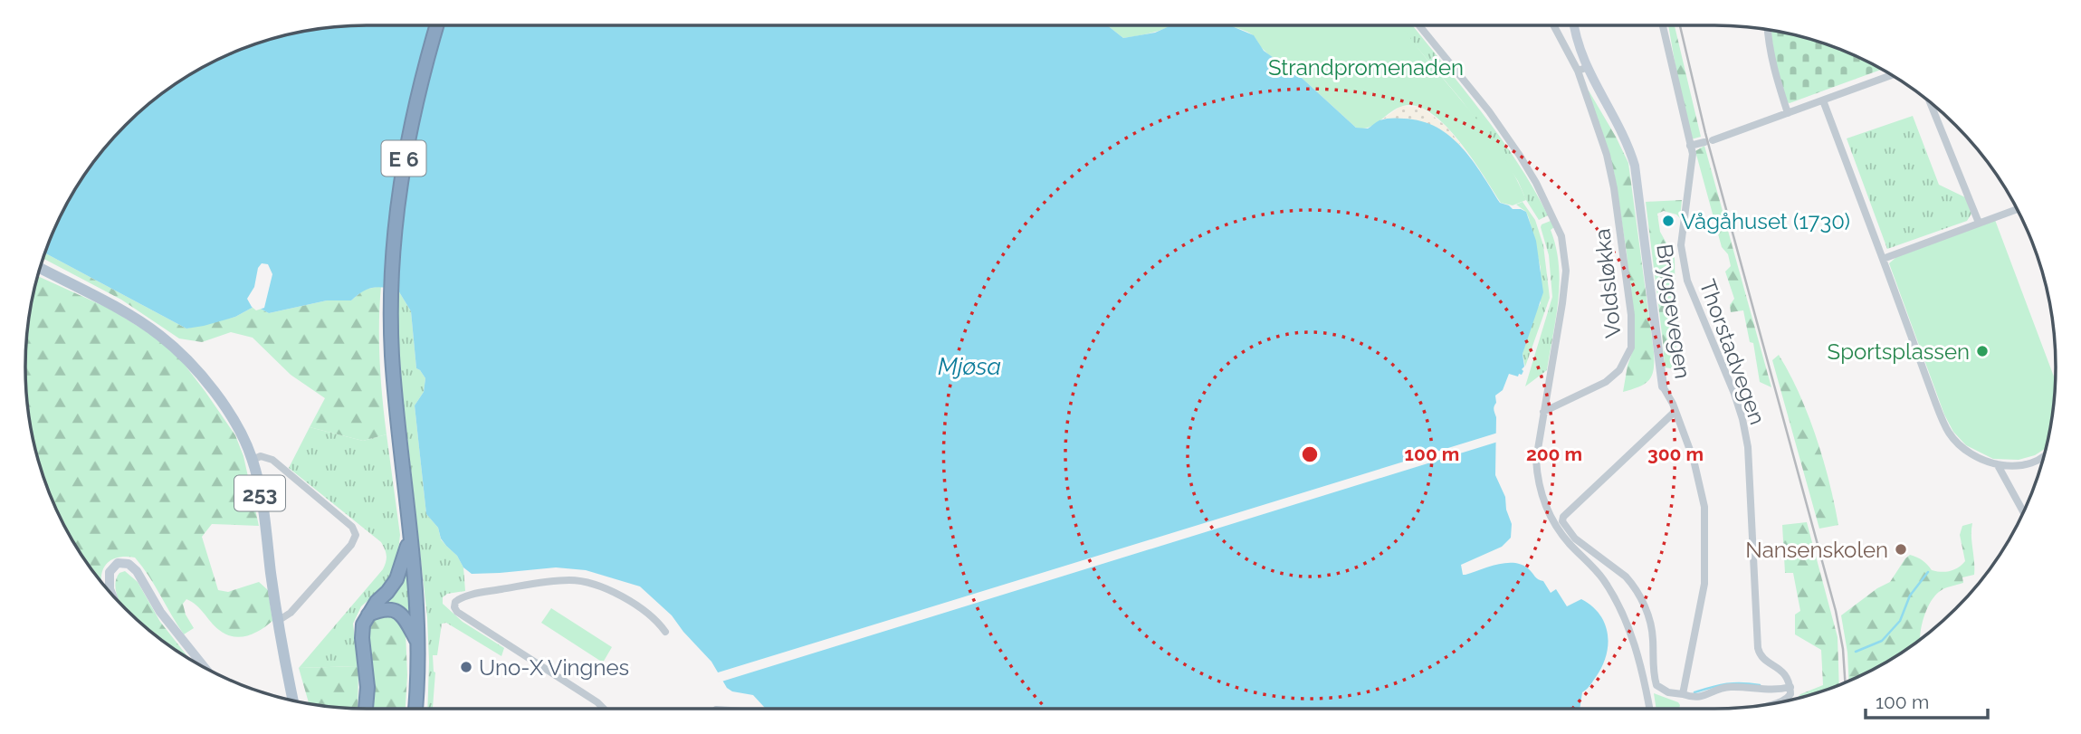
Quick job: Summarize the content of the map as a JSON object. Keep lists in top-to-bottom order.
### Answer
{
  "streets": {
    "highway": ["E 6"],
    "main road": ["253"],
    "street": ["Voldsløkka", "Bryggevegen", "Thorstadvegen"]
  },
  "crossings": [
    ["Voldsløkka", "Bryggevegen"]
  ],
  "water": ["Mjøsa"],
  "parks": ["Strandpromenaden"],
  "places": [
    "Vågåhuset (1730)",
    "Sportsplassen",
    "Nansenskolen",
    "Uno-X Vingnes"
  ],
  "scale_bar": "100 m",
  "rings": ["100 m", "200 m", "300 m"]
}
